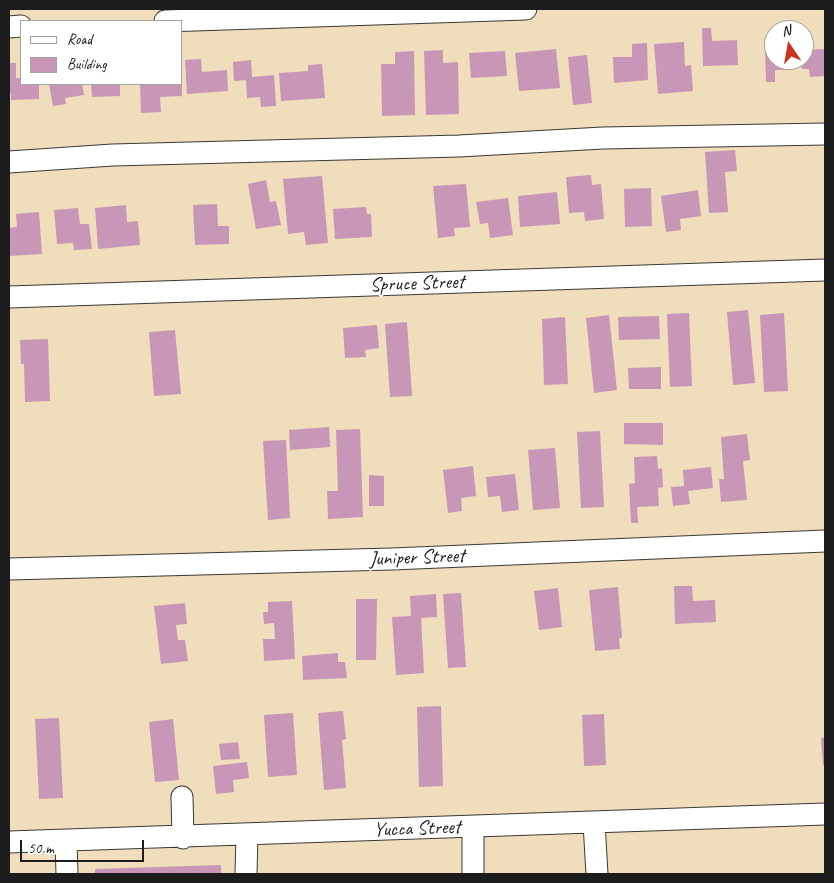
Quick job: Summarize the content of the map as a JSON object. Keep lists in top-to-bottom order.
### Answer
{
  "streets": {
    "street": ["Spruce Street", "Juniper Street", "Yucca Street"]
  },
  "legend": ["Road", "Building"],
  "scale_bar": "50 m",
  "north": "top"
}
